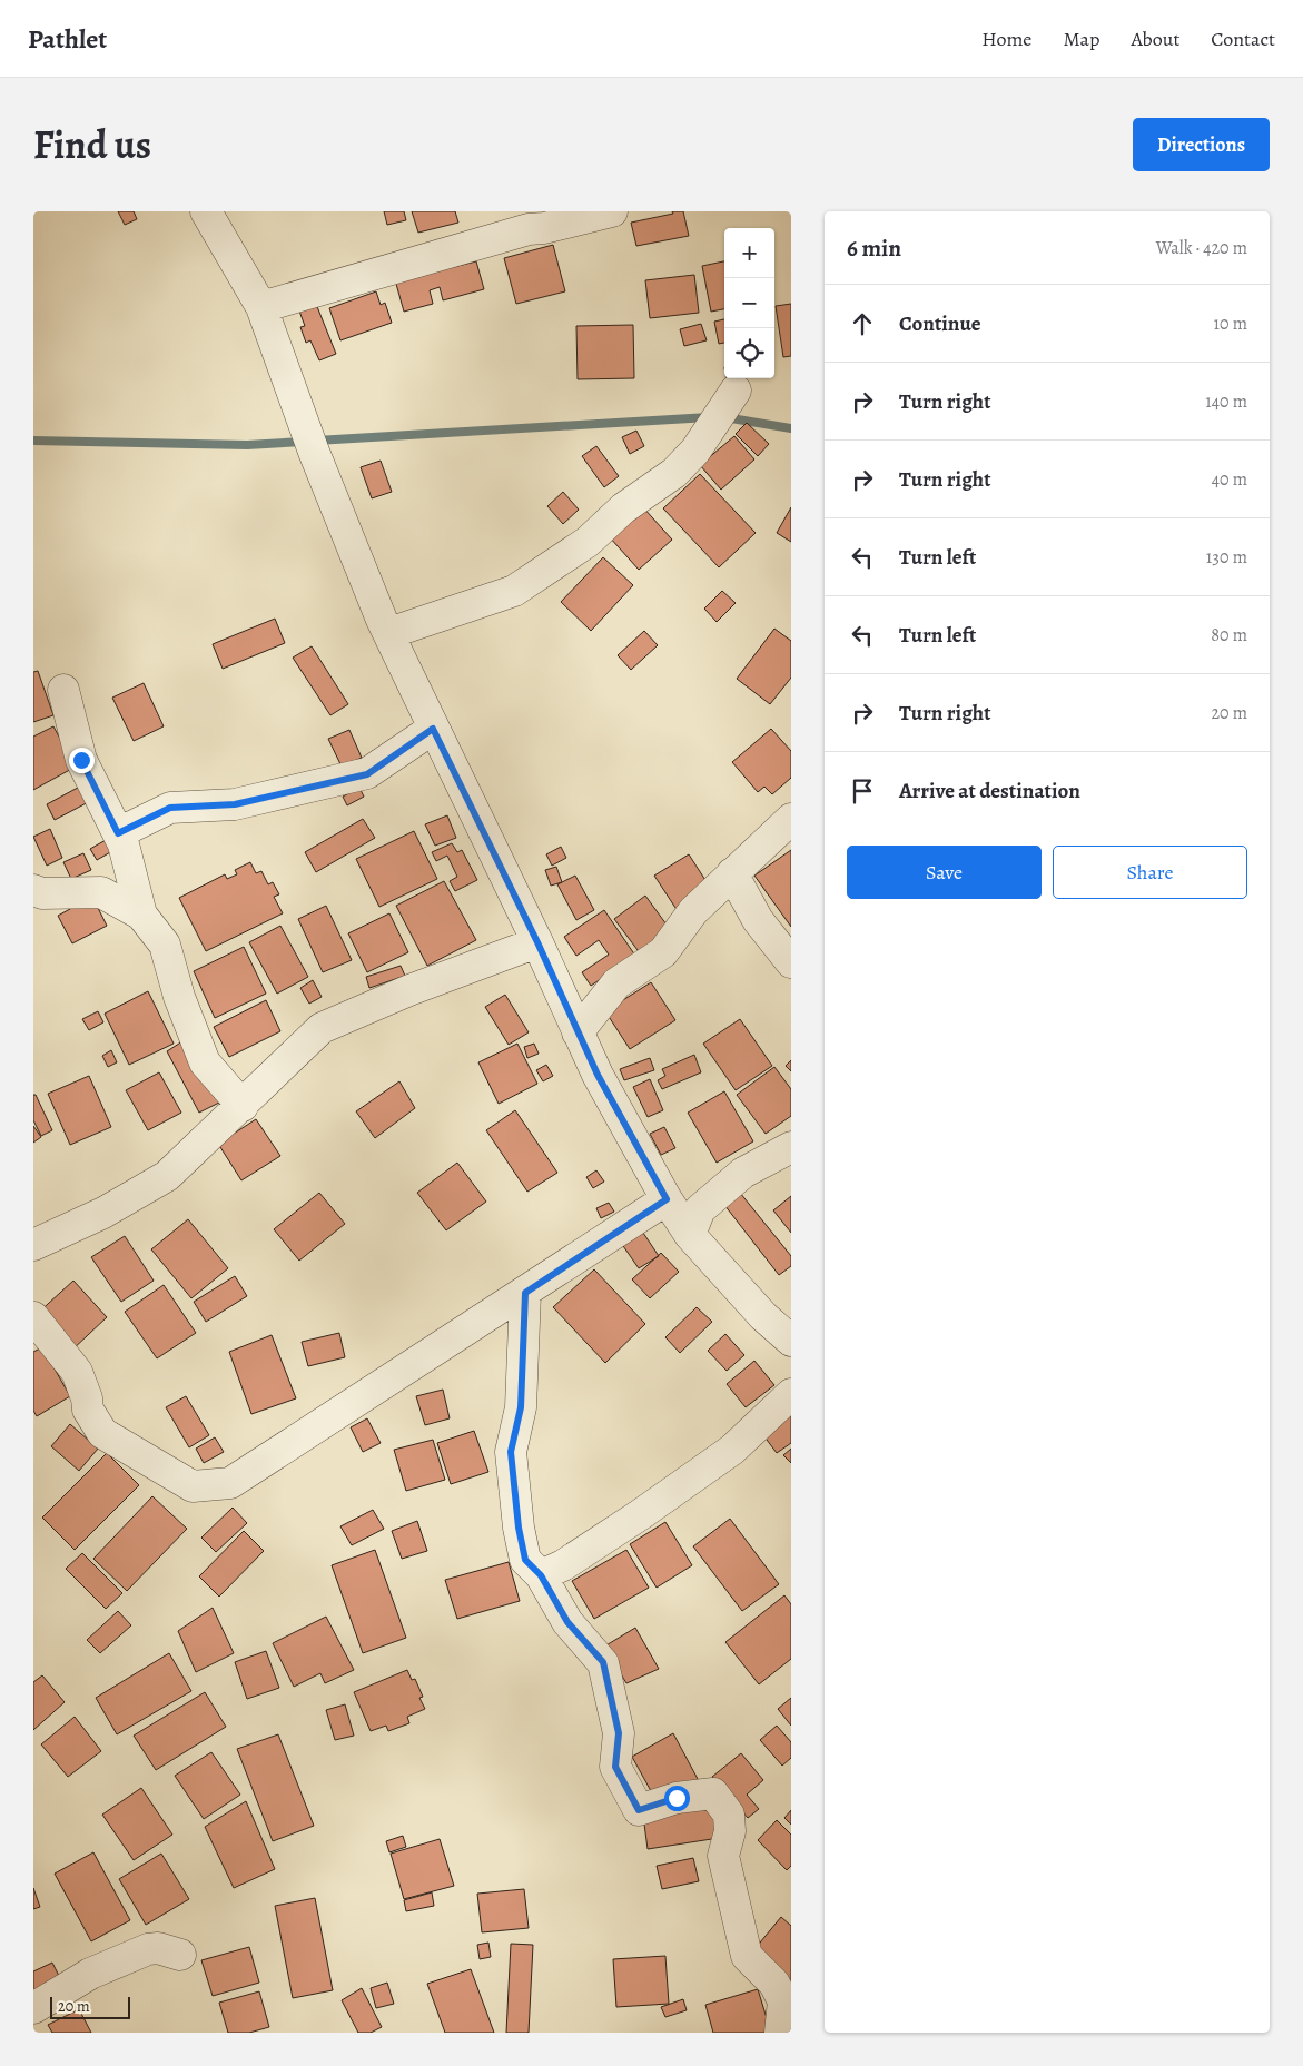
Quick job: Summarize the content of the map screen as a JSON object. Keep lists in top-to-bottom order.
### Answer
{
  "scale_bar": "20 m",
  "page": {
    "header": "Pathlet",
    "nav": [
      "Home",
      "Map",
      "About",
      "Contact"
    ],
    "title": "Find us",
    "buttons": [
      "Directions",
      ["Save", "Share"]
    ],
    "heading": ["6 min", "Walk · 420 m"],
    "map_buttons": ["+", "−"],
    "list": [
      ["Continue", "10 m"],
      ["Turn right", "140 m"],
      ["Turn right", "40 m"],
      ["Turn left", "130 m"],
      ["Turn left", "80 m"],
      ["Turn right", "20 m"],
      "Arrive at destination"
    ],
    "scale": "20 m"
  }
}
